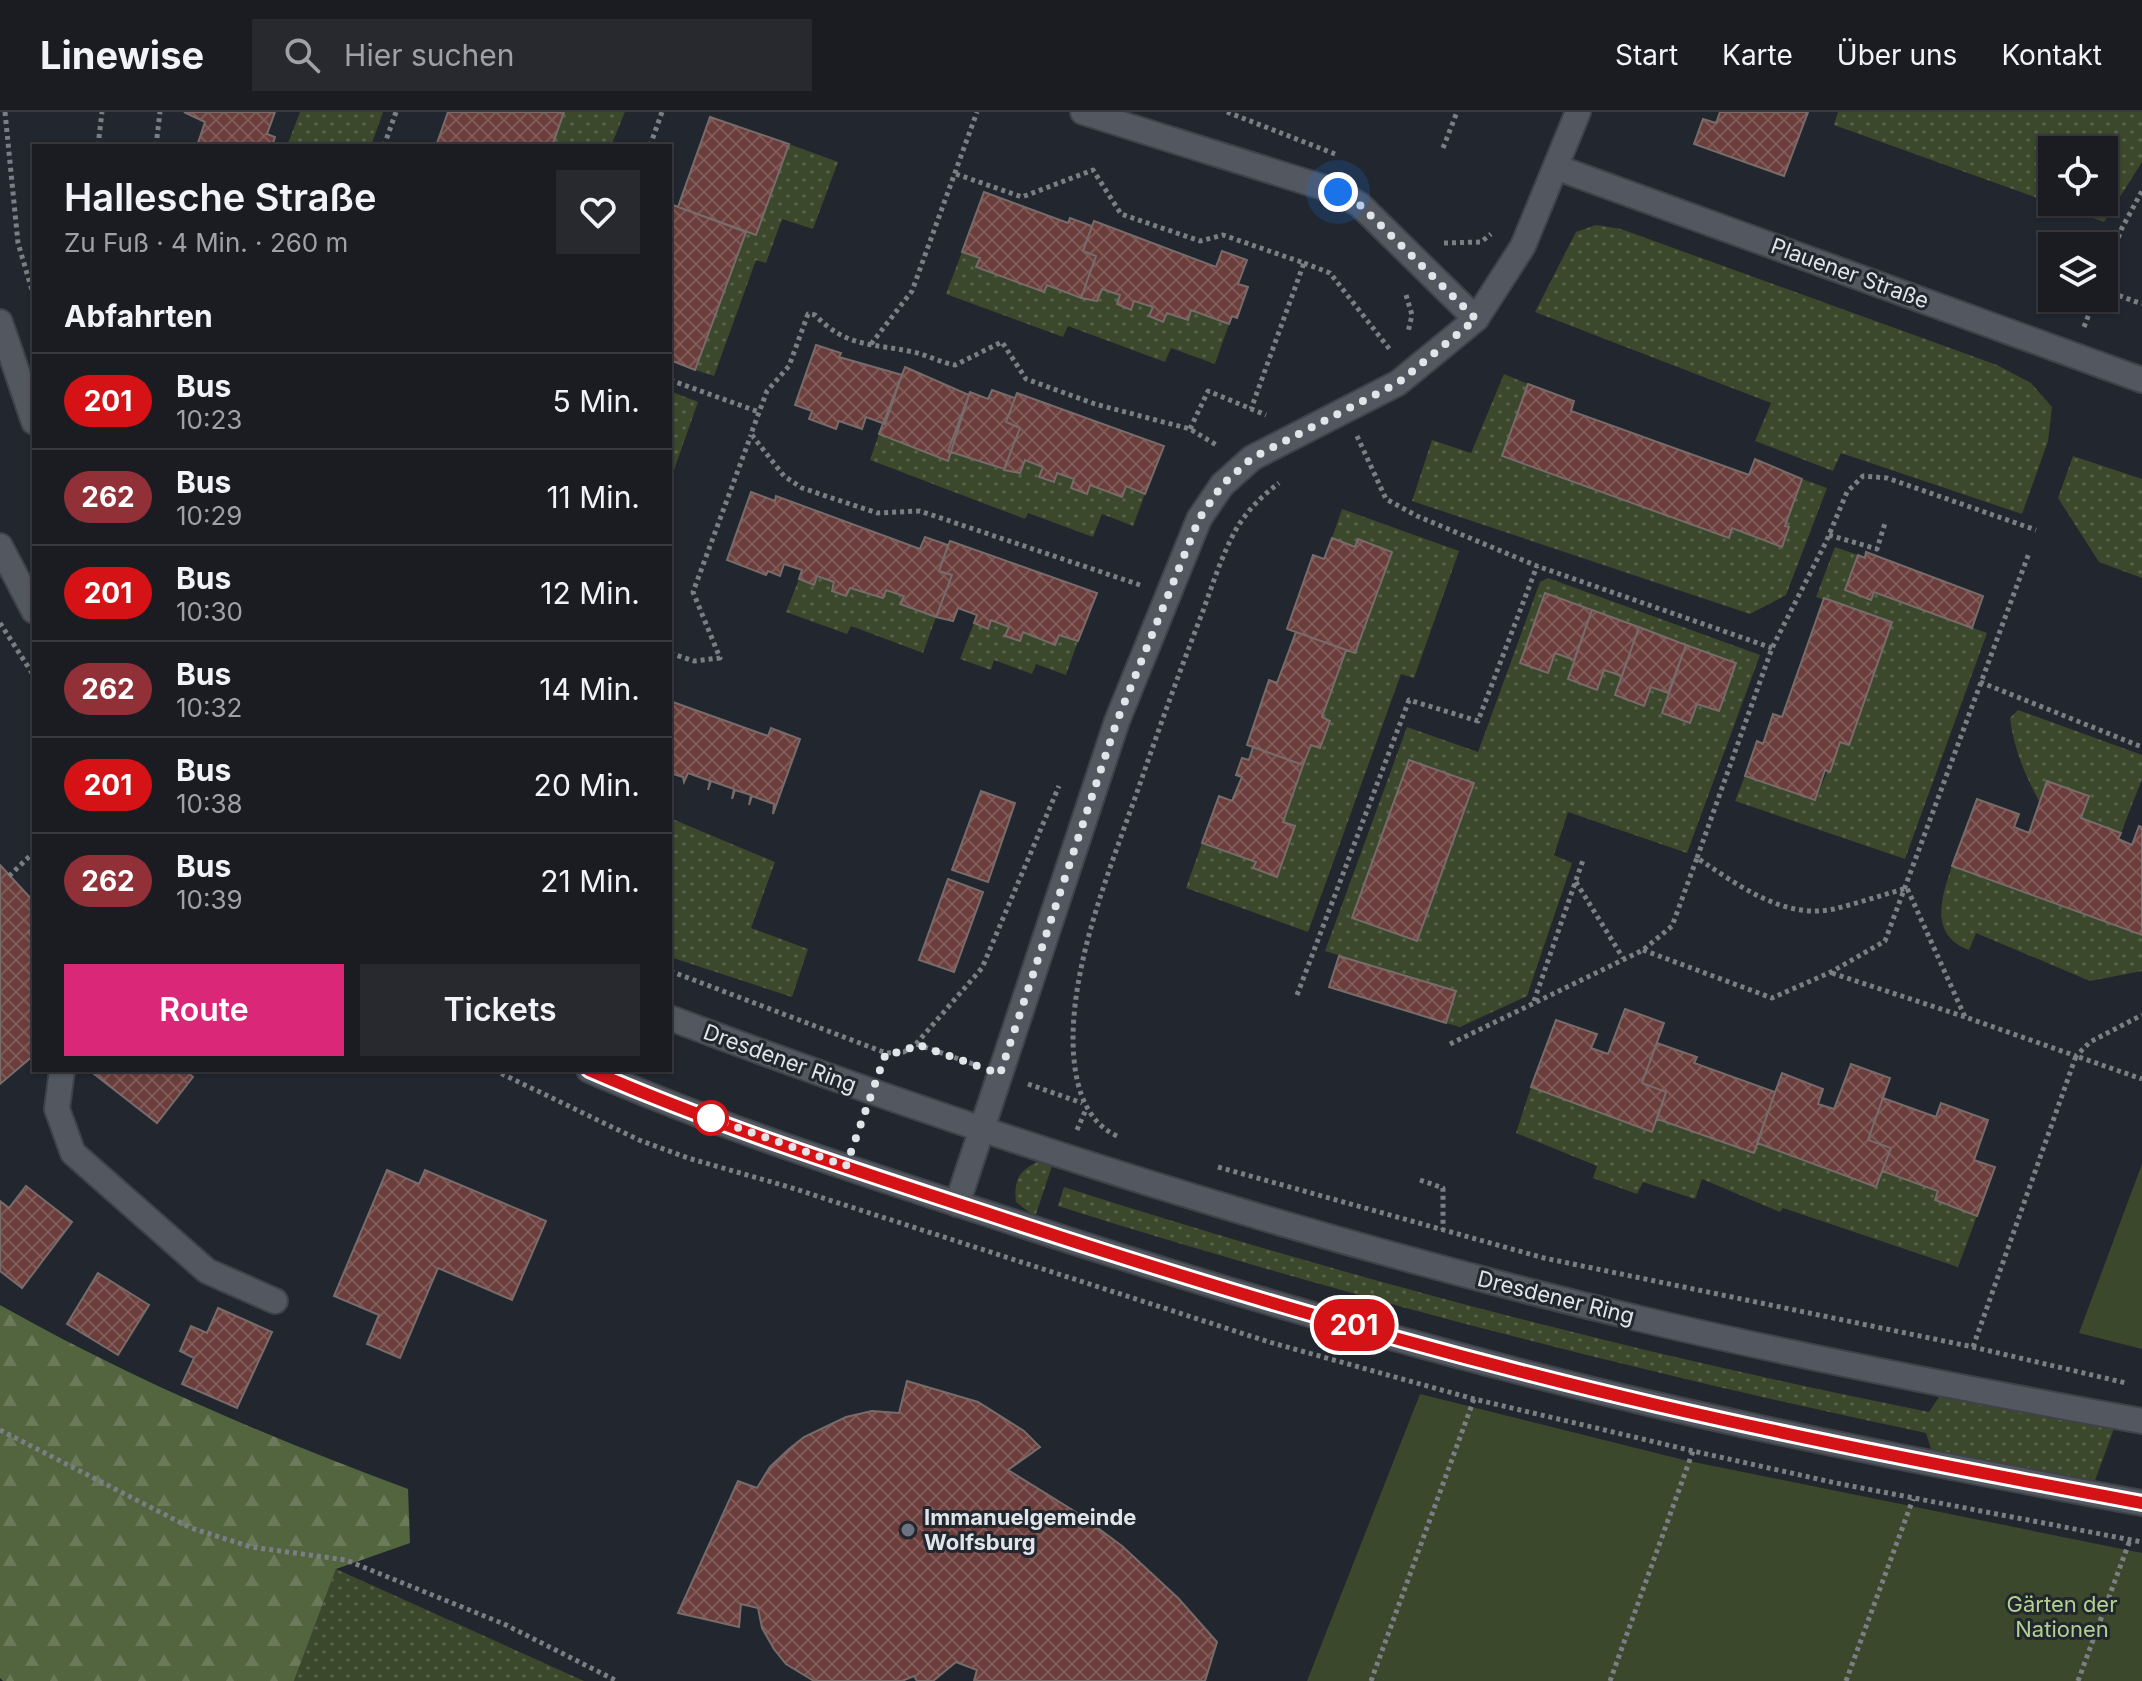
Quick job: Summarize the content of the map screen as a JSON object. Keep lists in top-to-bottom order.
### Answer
{
  "streets": {
    "street": ["Plauener Straße", "Dresdener Ring"]
  },
  "parks": ["Gärten der Nationen"],
  "places": ["Immanuelgemeinde Wolfsburg"],
  "lines": ["bus line 201"],
  "page": {
    "header": "Linewise",
    "search": "Hier suchen",
    "nav": [
      "Start",
      "Karte",
      "Über uns",
      "Kontakt"
    ],
    "on_map": "201",
    "heading": [
      ["Hallesche Straße", "Zu Fuß · 4 Min. · 260 m"],
      "Abfahrten"
    ],
    "list": [
      {
        "mark": "201",
        "name": "Bus",
        "note": "10:23",
        "value": "5 Min."
      },
      {
        "mark": "262",
        "name": "Bus",
        "note": "10:29",
        "value": "11 Min."
      },
      {
        "mark": "201",
        "name": "Bus",
        "note": "10:30",
        "value": "12 Min."
      },
      {
        "mark": "262",
        "name": "Bus",
        "note": "10:32",
        "value": "14 Min."
      },
      {
        "mark": "201",
        "name": "Bus",
        "note": "10:38",
        "value": "20 Min."
      },
      {
        "mark": "262",
        "name": "Bus",
        "note": "10:39",
        "value": "21 Min."
      }
    ],
    "buttons": ["Route", "Tickets"]
  }
}
